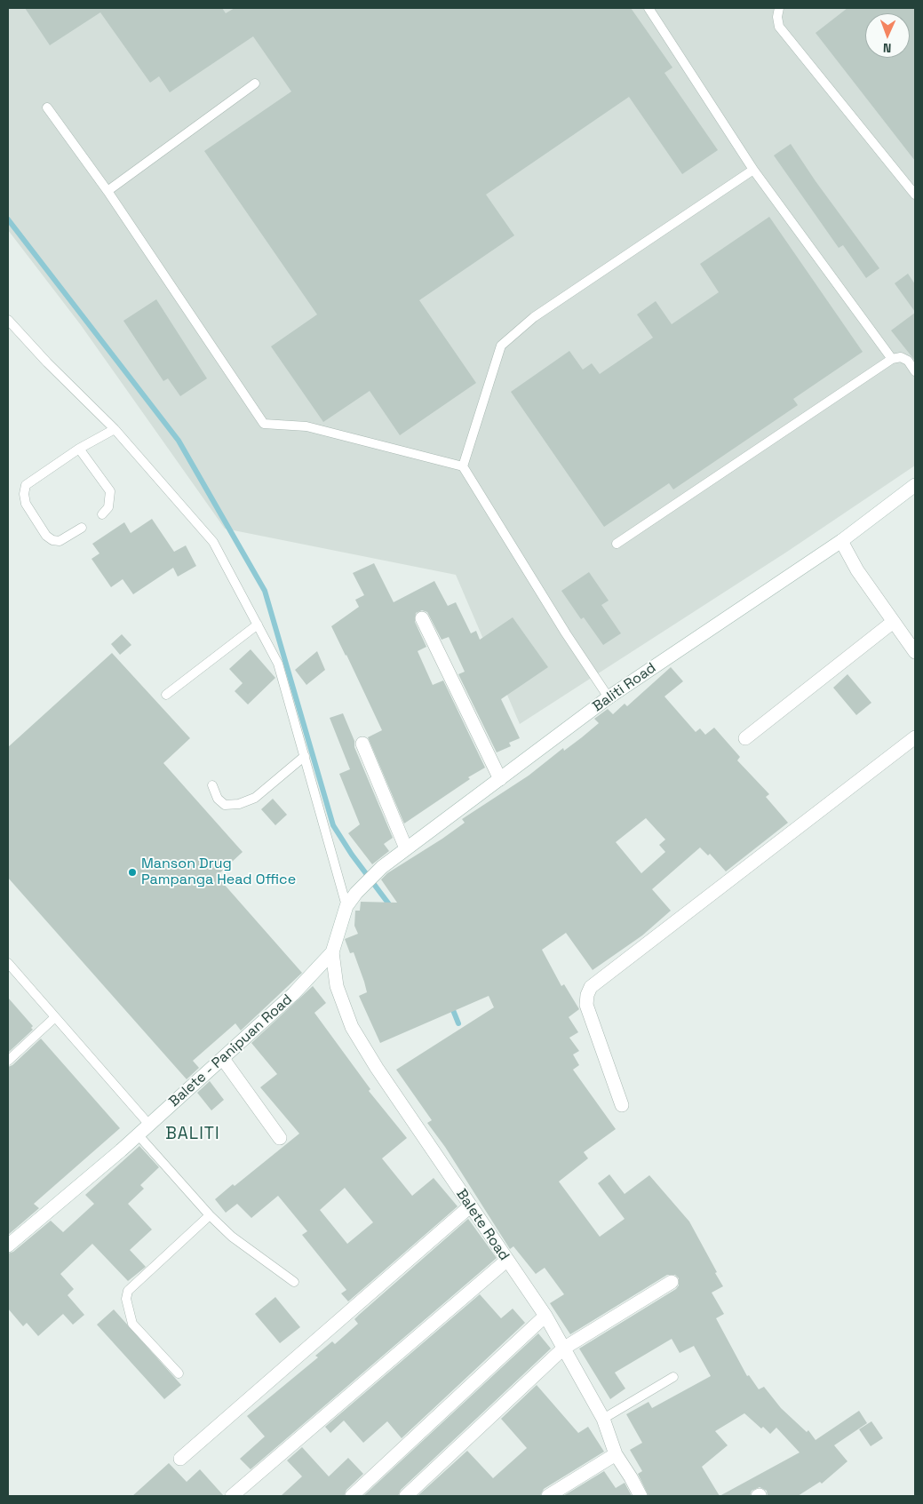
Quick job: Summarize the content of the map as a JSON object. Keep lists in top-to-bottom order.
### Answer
{
  "streets": {
    "street": ["Baliti Road", "Balete - Panipuan Road", "Balete Road"]
  },
  "crossings": [
    ["Baliti Road", "Balete - Panipuan Road"],
    ["Balete - Panipuan Road", "Balete Road"]
  ],
  "districts": ["BALITI"],
  "places": ["Manson Drug Pampanga Head Office"],
  "north": "bottom"
}
